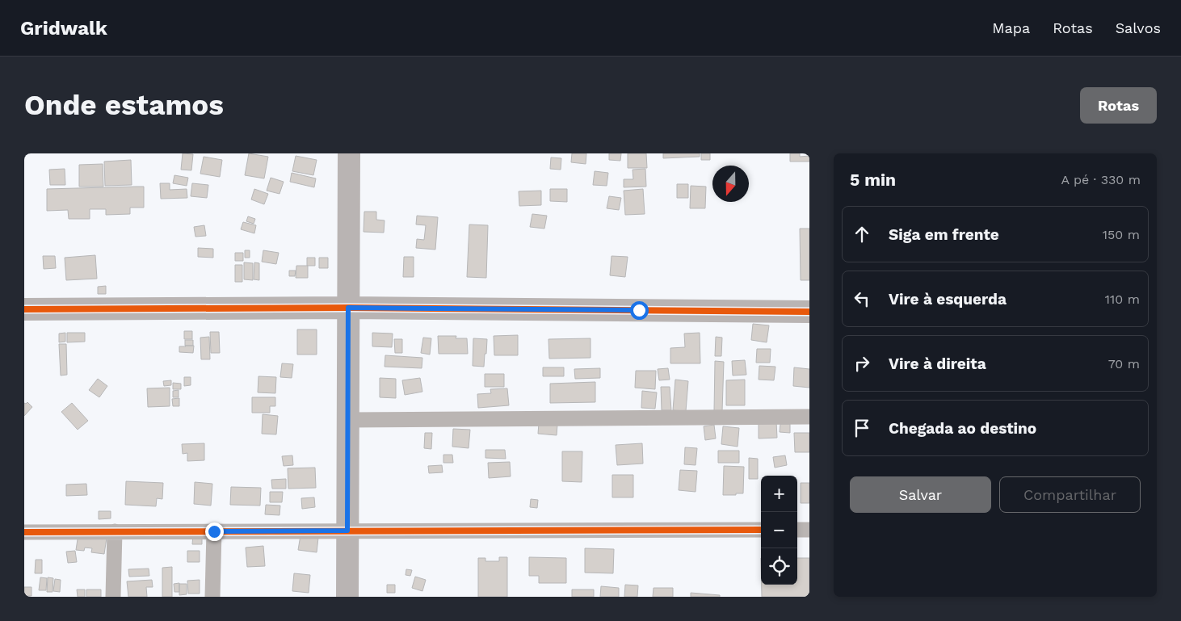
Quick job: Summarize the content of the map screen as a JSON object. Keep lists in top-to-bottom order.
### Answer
{
  "north": "bottom",
  "page": {
    "header": "Gridwalk",
    "nav": ["Mapa", "Rotas", "Salvos"],
    "buttons": [
      "Rotas",
      ["Salvar", "Compartilhar"]
    ],
    "title": "Onde estamos",
    "heading": ["5 min", "A pé · 330 m"],
    "list": [
      ["Siga em frente", "150 m"],
      ["Vire à esquerda", "110 m"],
      ["Vire à direita", "70 m"],
      "Chegada ao destino"
    ],
    "map_buttons": ["+", "−"]
  }
}
